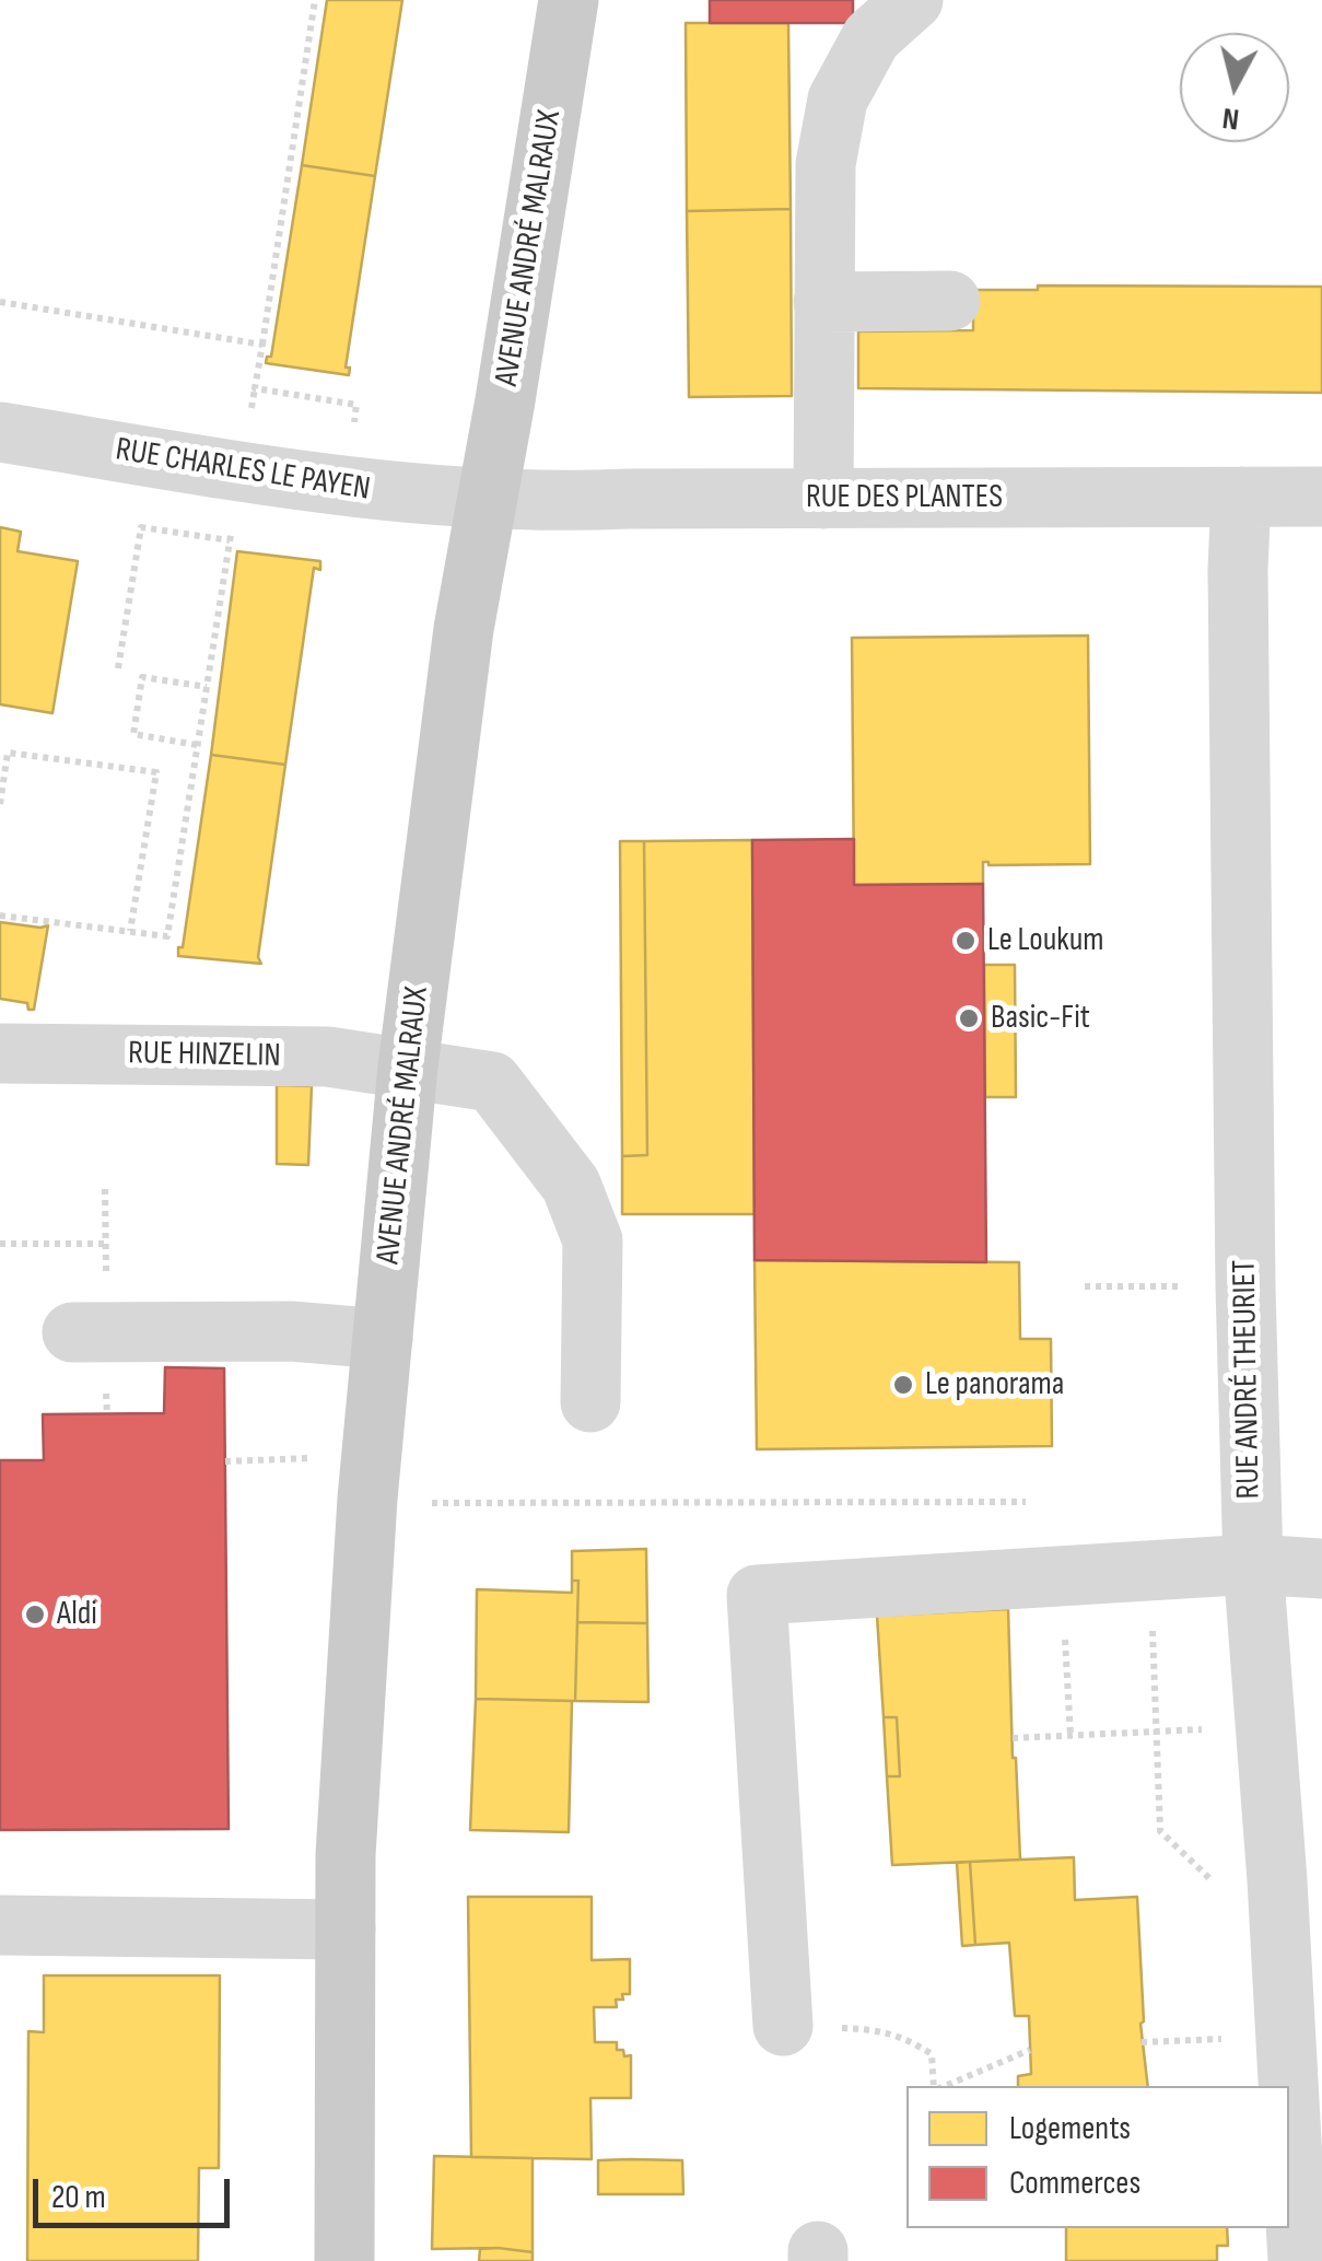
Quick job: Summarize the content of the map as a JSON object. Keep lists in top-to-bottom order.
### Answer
{
  "streets": {
    "main road": ["AVENUE ANDRÉ MALRAUX"],
    "street": [
      "RUE CHARLES LE PAYEN",
      "RUE DES PLANTES",
      "RUE HINZELIN",
      "RUE ANDRÉ THEURIET"
    ]
  },
  "crossings": [
    ["AVENUE ANDRÉ MALRAUX", "RUE CHARLES LE PAYEN"],
    ["AVENUE ANDRÉ MALRAUX", "RUE DES PLANTES"],
    ["AVENUE ANDRÉ MALRAUX", "RUE HINZELIN"],
    ["RUE CHARLES LE PAYEN", "RUE DES PLANTES"],
    ["RUE DES PLANTES", "RUE ANDRÉ THEURIET"]
  ],
  "places": [
    "Le Loukum",
    "Basic-Fit",
    "Le panorama",
    "Aldi"
  ],
  "legend": ["Logements", "Commerces"],
  "scale_bar": "20 m",
  "north": "bottom"
}
